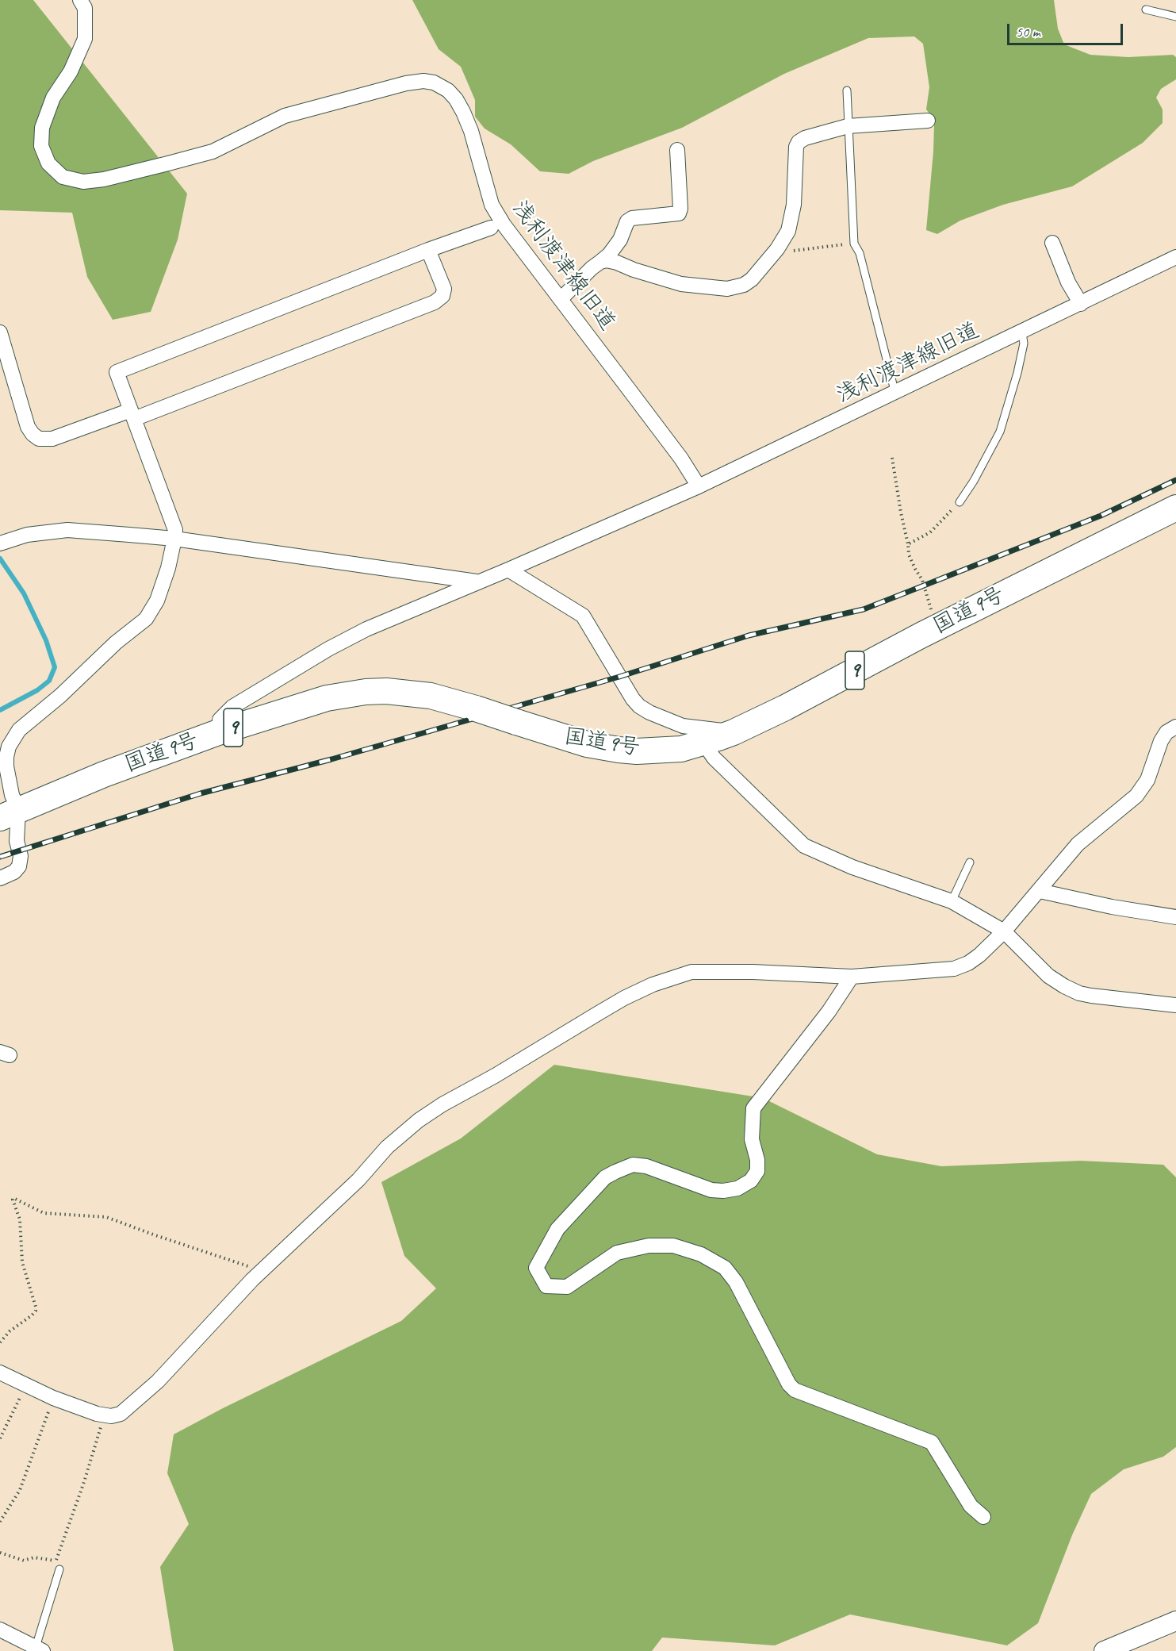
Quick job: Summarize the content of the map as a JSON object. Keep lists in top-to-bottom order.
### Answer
{
  "streets": {
    "highway": ["国道9号", "9"],
    "street": ["浅利渡津線旧道"]
  },
  "scale_bar": "50 m"
}
